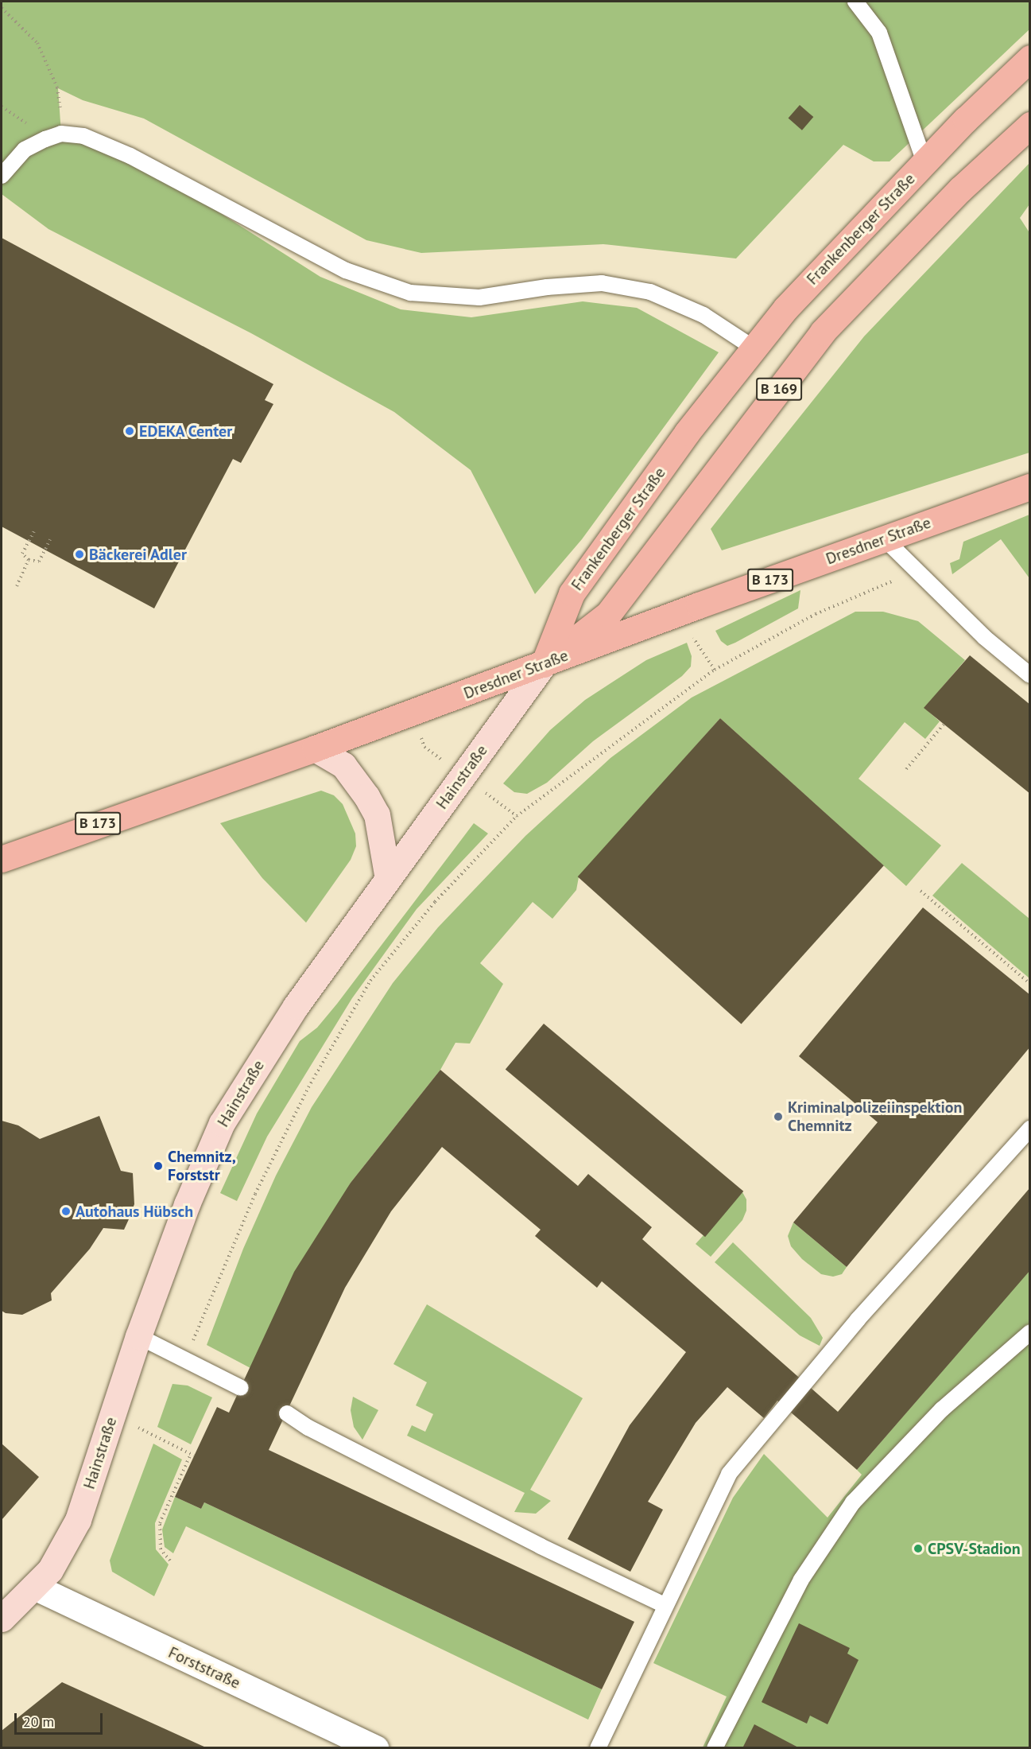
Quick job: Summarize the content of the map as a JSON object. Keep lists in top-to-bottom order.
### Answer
{
  "streets": {
    "main road": [
      "Frankenberger Straße",
      "B 169",
      "Dresdner Straße",
      "B 173",
      "Hainstraße"
    ],
    "street": ["Forststraße"]
  },
  "crossings": [
    ["Frankenberger Straße", "B 169"],
    ["Frankenberger Straße", "Dresdner Straße"],
    ["Frankenberger Straße", "Hainstraße"],
    ["B 169", "Dresdner Straße"],
    ["B 169", "Hainstraße"],
    ["Dresdner Straße", "Hainstraße"],
    ["Hainstraße", "Forststraße"]
  ],
  "places": [
    "EDEKA Center",
    "Bäckerei Adler",
    "Kriminalpolizeiinspektion Chemnitz",
    "Chemnitz, Forststr",
    "Autohaus Hübsch",
    "CPSV-Stadion"
  ],
  "scale_bar": "20 m"
}
